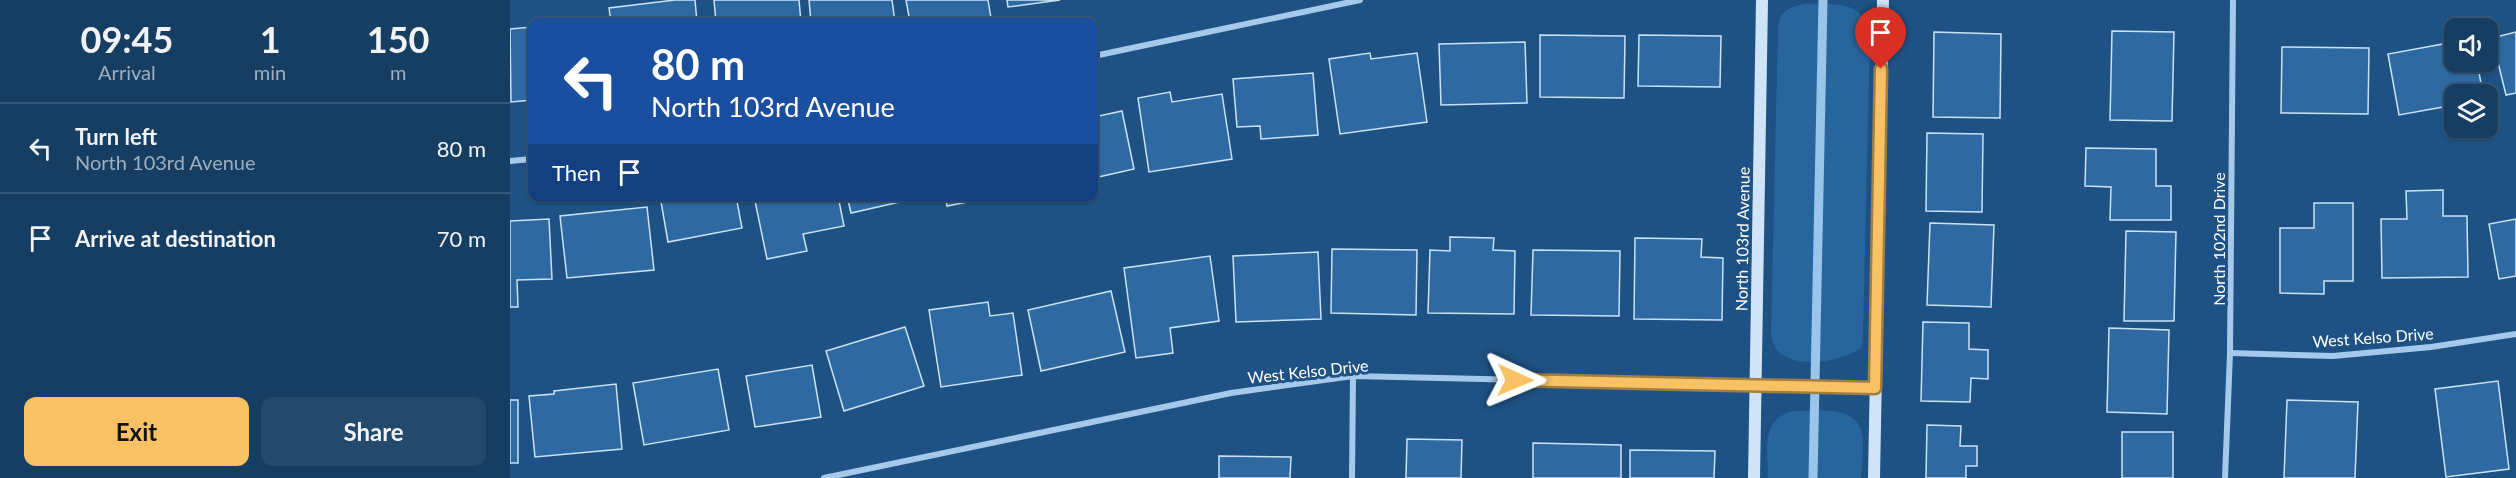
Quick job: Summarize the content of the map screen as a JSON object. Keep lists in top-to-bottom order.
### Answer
{
  "streets": {
    "street": ["North 103rd Avenue", "North 102nd Drive", "West Kelso Drive"]
  },
  "crossings": [
    ["North 103rd Avenue", "West Kelso Drive"],
    ["North 102nd Drive", "West Kelso Drive"]
  ],
  "page": {
    "eta": [
      "09:45",
      "Arrival",
      "1",
      "min",
      "150",
      "m"
    ],
    "turn": ["80 m", "North 103rd Avenue"],
    "list": [
      {
        "name": "Turn left",
        "note": "North 103rd Avenue",
        "value": "80 m"
      },
      {
        "name": "Arrive at destination",
        "value": "70 m"
      }
    ],
    "then": "Then",
    "buttons": ["Exit", "Share"]
  }
}
